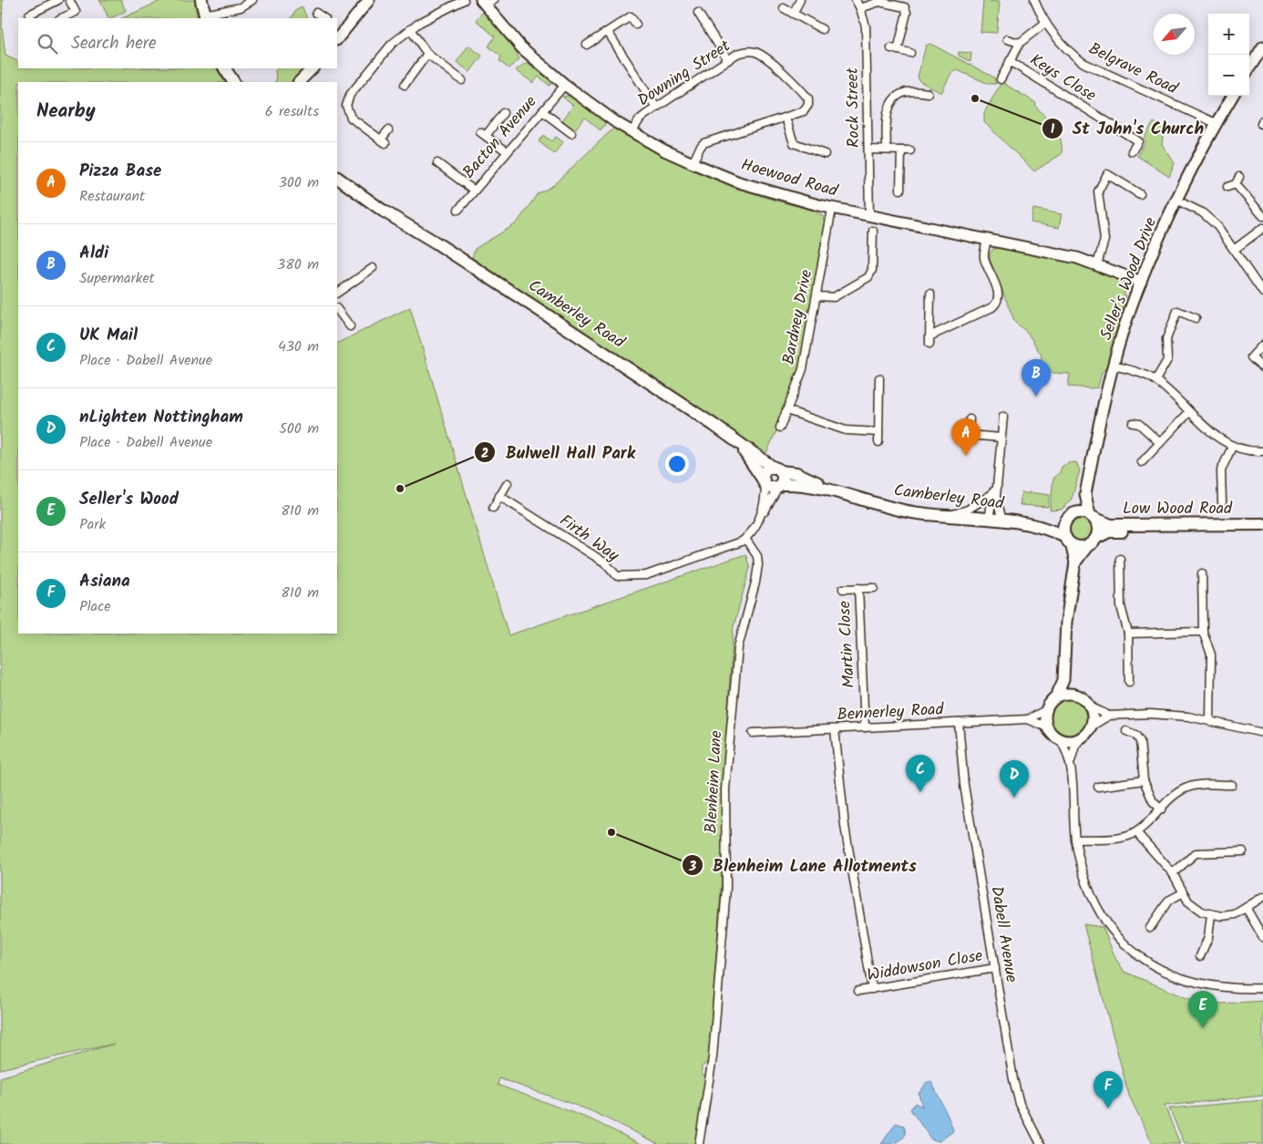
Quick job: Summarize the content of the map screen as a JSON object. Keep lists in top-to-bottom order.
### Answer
{
  "streets": {
    "main road": ["Camberley Road", "Low Wood Road"],
    "street": [
      "Belgrave Road",
      "Downing Street",
      "Keys Close",
      "Rock Street",
      "Bacton Avenue",
      "Hoewood Road",
      "Seller's Wood Drive",
      "Bardney Drive",
      "Firth Way",
      "Martin Close",
      "Bennerley Road",
      "Blenheim Lane",
      "Dabell Avenue",
      "Widdowson Close"
    ]
  },
  "crossings": [
    ["Belgrave Road", "Keys Close"],
    ["Belgrave Road", "Seller's Wood Drive"],
    ["Downing Street", "Hoewood Road"],
    ["Rock Street", "Hoewood Road"],
    ["Bacton Avenue", "Hoewood Road"],
    ["Hoewood Road", "Seller's Wood Drive"],
    ["Hoewood Road", "Bardney Drive"],
    ["Seller's Wood Drive", "Camberley Road"],
    ["Seller's Wood Drive", "Low Wood Road"],
    ["Camberley Road", "Low Wood Road"],
    ["Firth Way", "Blenheim Lane"],
    ["Martin Close", "Bennerley Road"],
    ["Bennerley Road", "Dabell Avenue"],
    ["Dabell Avenue", "Widdowson Close"]
  ],
  "places": ["St John's Church", "Bulwell Hall Park", "Blenheim Lane Allotments"],
  "north": "bottom left",
  "page": {
    "map_buttons": ["+", "−"],
    "search": "Search here",
    "heading": ["Nearby", "6 results"],
    "list": [
      {
        "mark": "A",
        "name": "Pizza Base",
        "note": "Restaurant",
        "value": "300 m"
      },
      {
        "mark": "B",
        "name": "Aldi",
        "note": "Supermarket",
        "value": "380 m"
      },
      {
        "mark": "C",
        "name": "UK Mail",
        "note": "Place · Dabell Avenue",
        "value": "430 m"
      },
      {
        "mark": "D",
        "name": "nLighten Nottingham",
        "note": "Place · Dabell Avenue",
        "value": "500 m"
      },
      {
        "mark": "E",
        "name": "Seller's Wood",
        "note": "Park",
        "value": "810 m"
      },
      {
        "mark": "F",
        "name": "Asiana",
        "note": "Place",
        "value": "810 m"
      }
    ],
    "pins": [
      "B",
      "A",
      "C",
      "D",
      "E",
      "F"
    ]
  }
}
